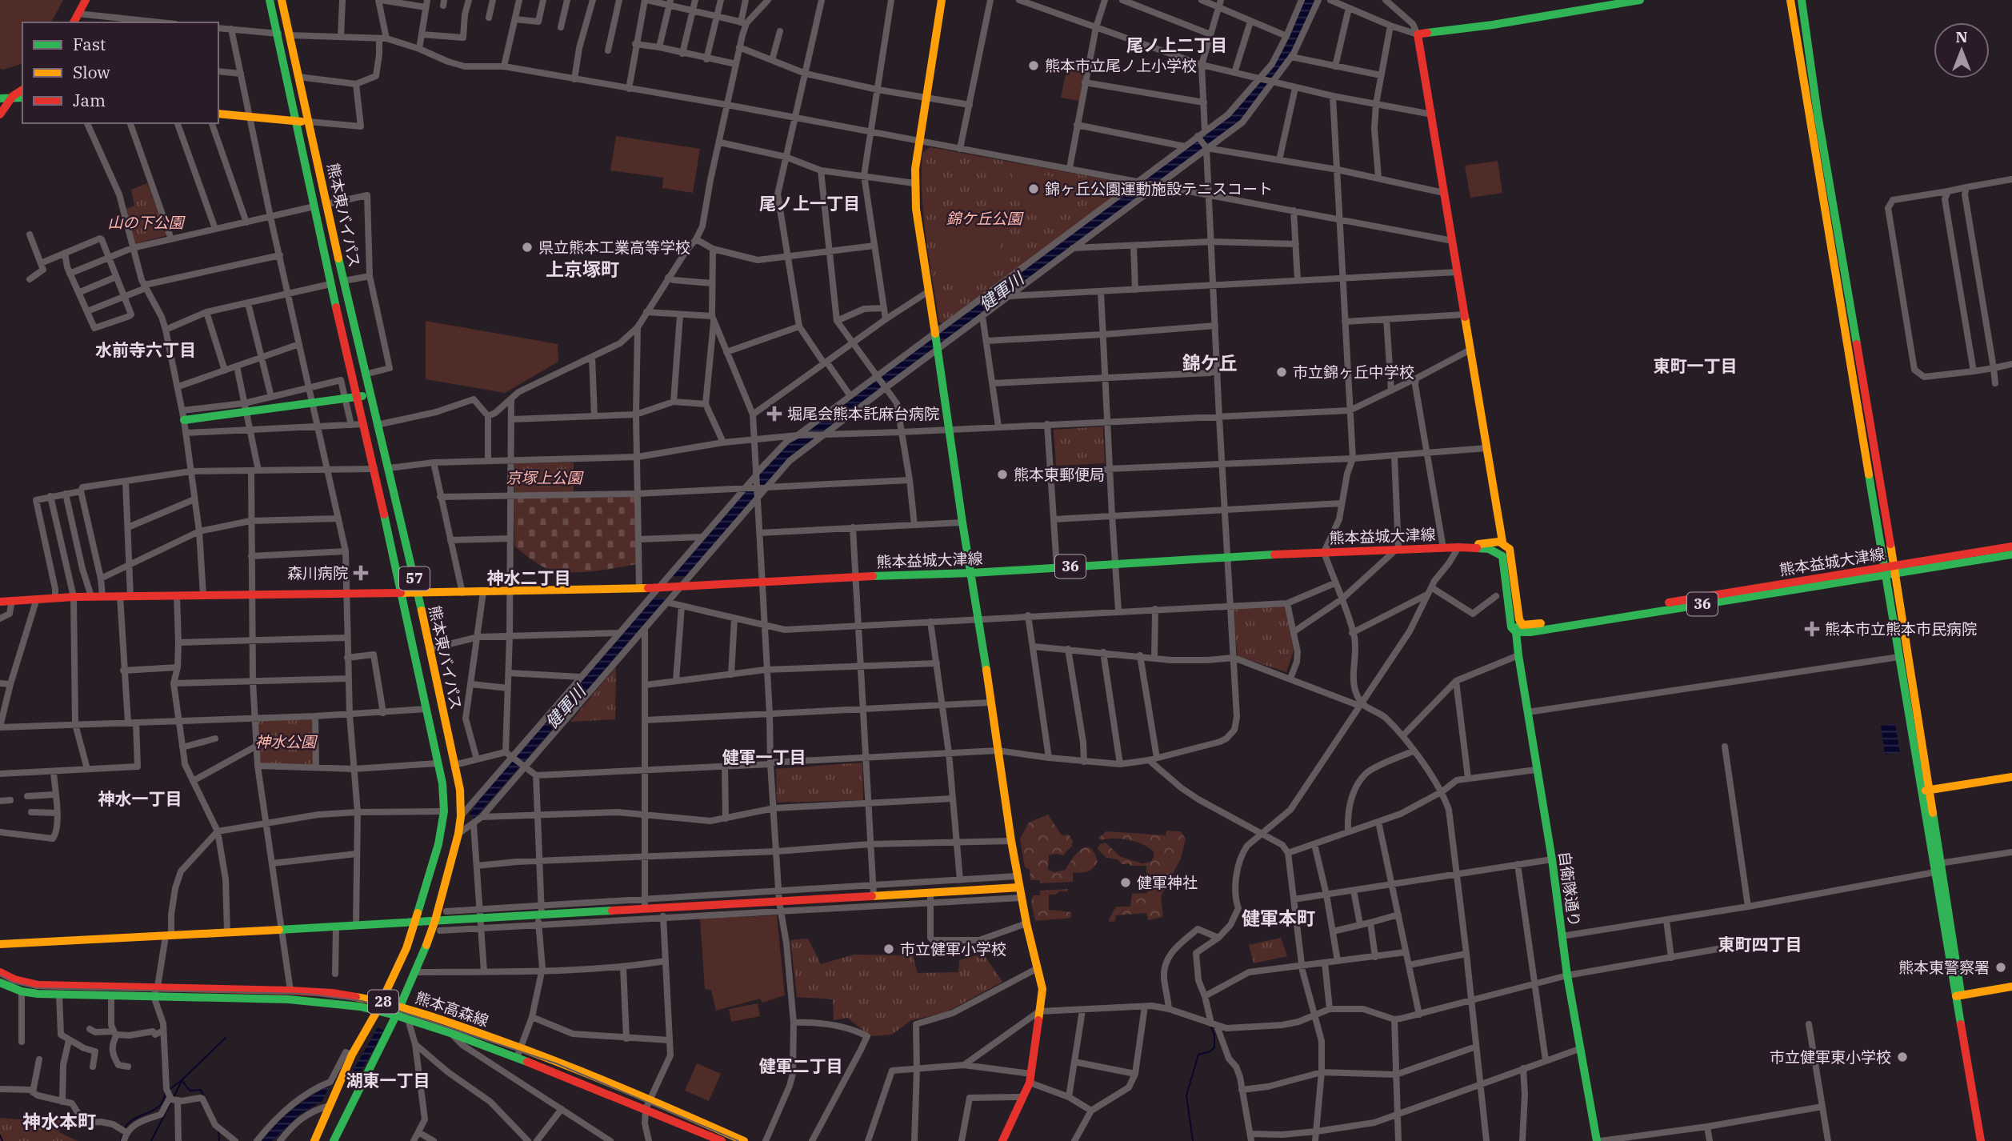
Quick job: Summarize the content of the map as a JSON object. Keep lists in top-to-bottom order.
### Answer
{
  "streets": {
    "main road": [
      "熊本東バイパス",
      "熊本益城大津線",
      "36",
      "57",
      "自衛隊通り",
      "28",
      "熊本高森線"
    ]
  },
  "crossings": [
    ["熊本東バイパス", "熊本益城大津線"],
    ["熊本東バイパス", "熊本高森線"],
    ["熊本益城大津線", "自衛隊通り"]
  ],
  "districts": [
    "尾ノ上二丁目",
    "尾ノ上一丁目",
    "上京塚町",
    "水前寺六丁目",
    "錦ケ丘",
    "東町一丁目",
    "神水二丁目",
    "健軍一丁目",
    "神水一丁目",
    "健軍本町",
    "東町四丁目",
    "健軍二丁目",
    "湖東一丁目",
    "神水本町"
  ],
  "water": ["健軍川"],
  "parks": [
    "錦ケ丘公園",
    "山の下公園",
    "京塚上公園",
    "神水公園"
  ],
  "places": {
    "other": [
      "熊本市立尾ノ上小学校",
      "錦ヶ丘公園運動施設テニスコート",
      "県立熊本工業高等学校",
      "市立錦ヶ丘中学校",
      "熊本東郵便局",
      "健軍神社",
      "市立健軍小学校",
      "熊本東警察署",
      "市立健軍東小学校"
    ],
    "health": ["堀尾会熊本託麻台病院", "森川病院", "熊本市立熊本市民病院"]
  },
  "legend": ["Fast", "Slow", "Jam"],
  "north": "top"
}
